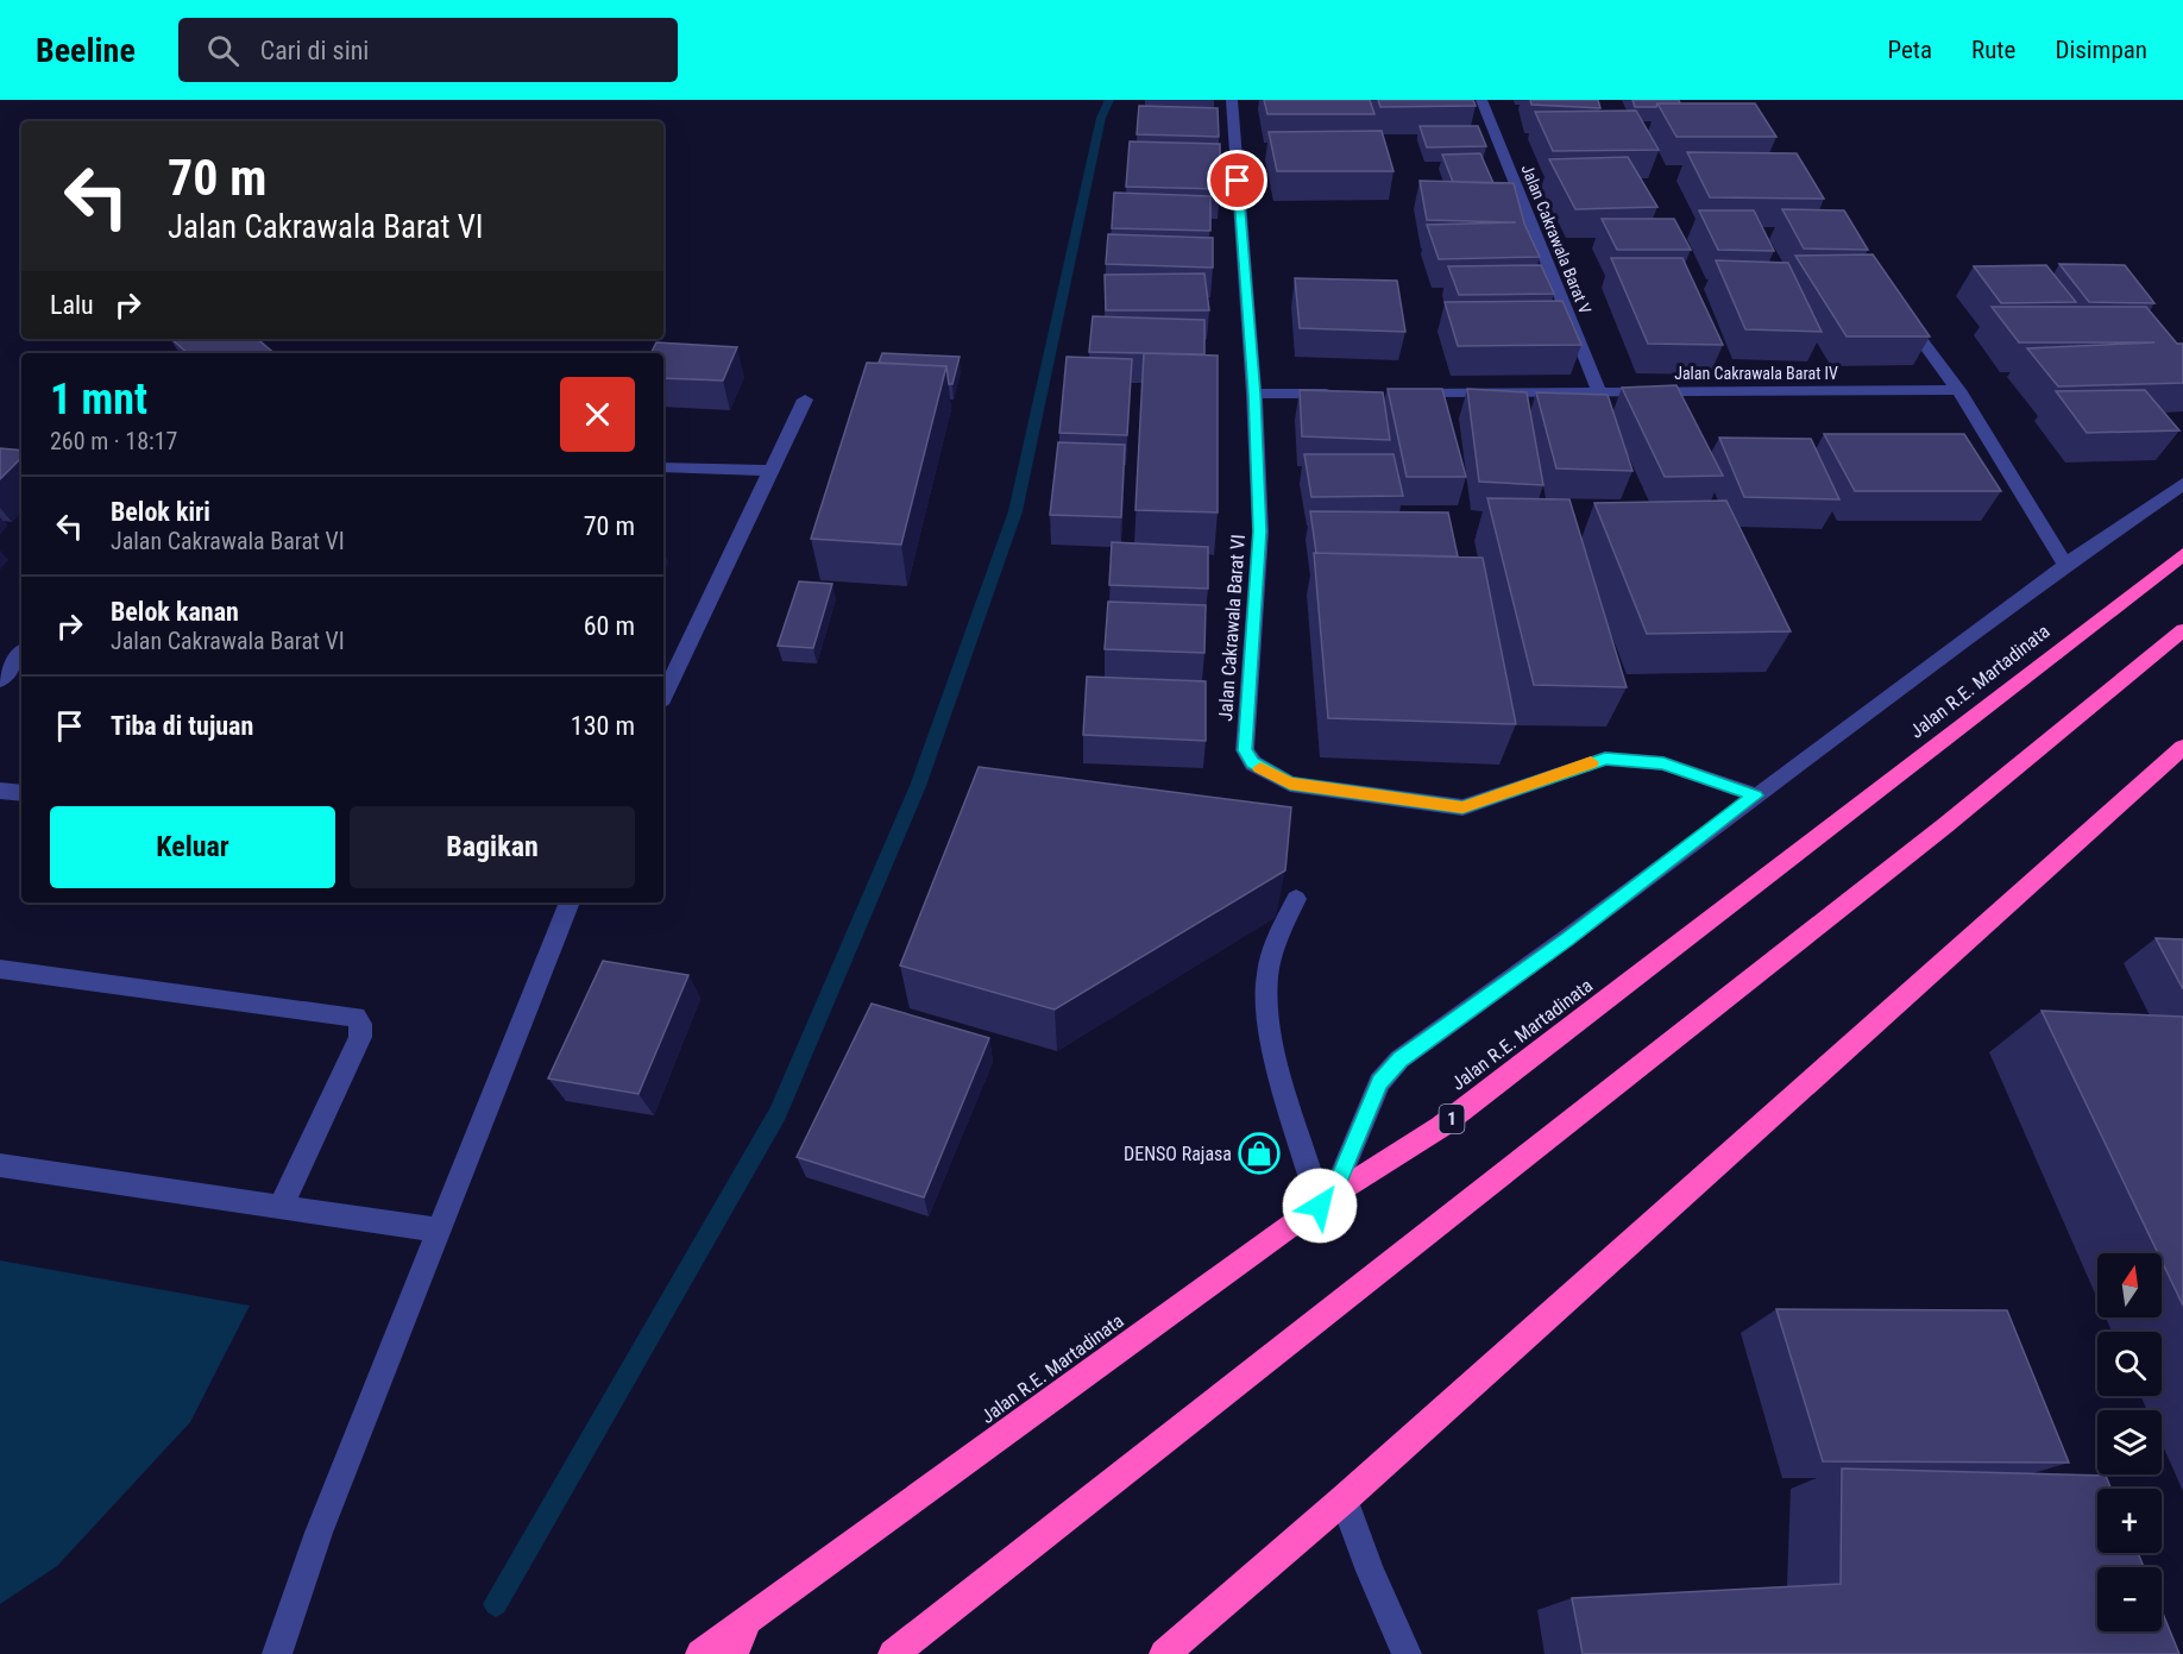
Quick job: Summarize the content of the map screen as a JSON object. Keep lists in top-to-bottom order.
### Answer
{
  "streets": {
    "highway": ["Jalan R.E. Martadinata", "1"],
    "street": ["Jalan Cakrawala Barat V", "Jalan Cakrawala Barat IV", "Jalan Cakrawala Barat VI"]
  },
  "crossings": [
    ["Jalan Cakrawala Barat V", "Jalan Cakrawala Barat IV"]
  ],
  "places": {
    "shop": ["DENSO Rajasa"]
  },
  "north": "top",
  "page": {
    "header": "Beeline",
    "search": "Cari di sini",
    "nav": ["Peta", "Rute", "Disimpan"],
    "turn": ["70 m", "Jalan Cakrawala Barat VI"],
    "then": "Lalu",
    "heading": ["1 mnt", "260 m · 18:17"],
    "list": [
      {
        "name": "Belok kiri",
        "note": "Jalan Cakrawala Barat VI",
        "value": "70 m"
      },
      {
        "name": "Belok kanan",
        "note": "Jalan Cakrawala Barat VI",
        "value": "60 m"
      },
      {
        "name": "Tiba di tujuan",
        "value": "130 m"
      }
    ],
    "buttons": ["Keluar", "Bagikan"],
    "map_buttons": ["+", "−"]
  }
}
